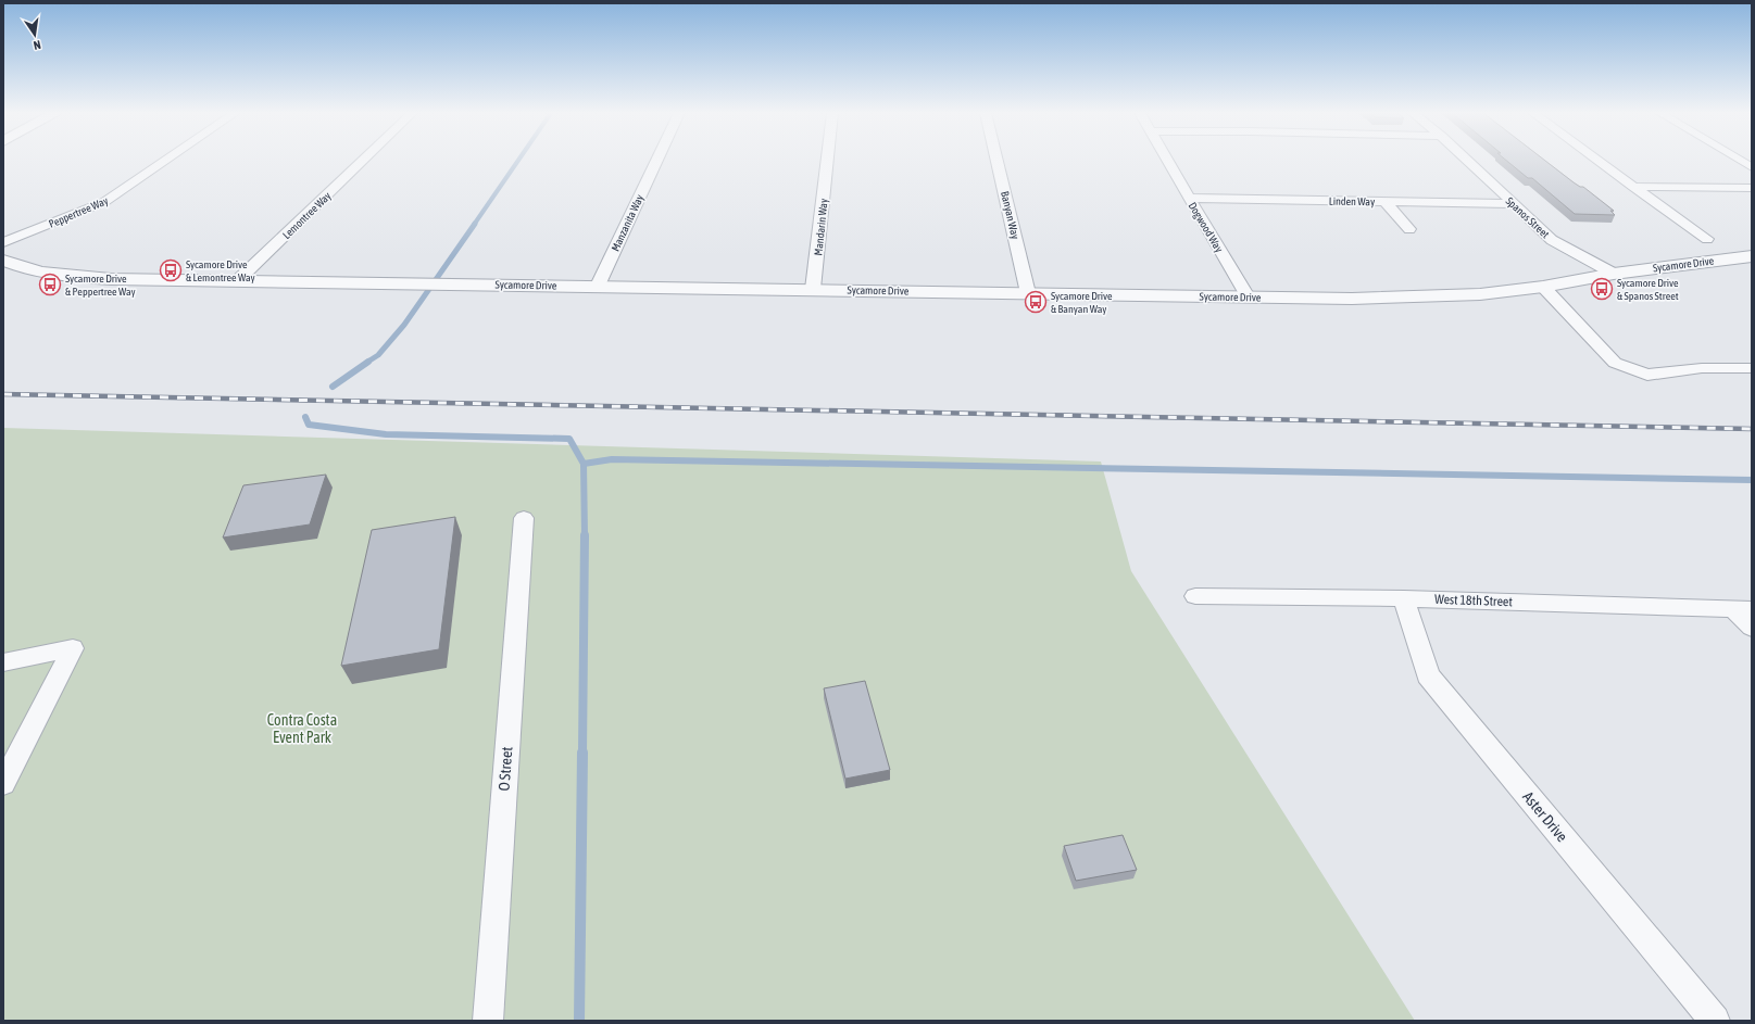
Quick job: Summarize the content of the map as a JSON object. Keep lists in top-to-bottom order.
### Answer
{
  "streets": {
    "street": [
      "Linden Way",
      "Peppertree Way",
      "Lemontree Way",
      "Banyan Way",
      "Spanos Street",
      "Manzanita Way",
      "Mandarin Way",
      "Dogwood Way",
      "Sycamore Drive",
      "West 18th Street",
      "O Street",
      "Aster Drive"
    ]
  },
  "crossings": [
    ["Linden Way", "Spanos Street"],
    ["Linden Way", "Dogwood Way"],
    ["Lemontree Way", "Sycamore Drive"],
    ["Banyan Way", "Sycamore Drive"],
    ["Spanos Street", "Sycamore Drive"],
    ["Manzanita Way", "Sycamore Drive"],
    ["Mandarin Way", "Sycamore Drive"],
    ["Dogwood Way", "Sycamore Drive"],
    ["West 18th Street", "Aster Drive"]
  ],
  "parks": ["Contra Costa Event Park"],
  "places": {
    "bus stop": [
      "Sycamore Drive & Lemontree Way",
      "Sycamore Drive & Peppertree Way",
      "Sycamore Drive & Spanos Street",
      "Sycamore Drive & Banyan Way"
    ]
  },
  "north": "bottom"
}
